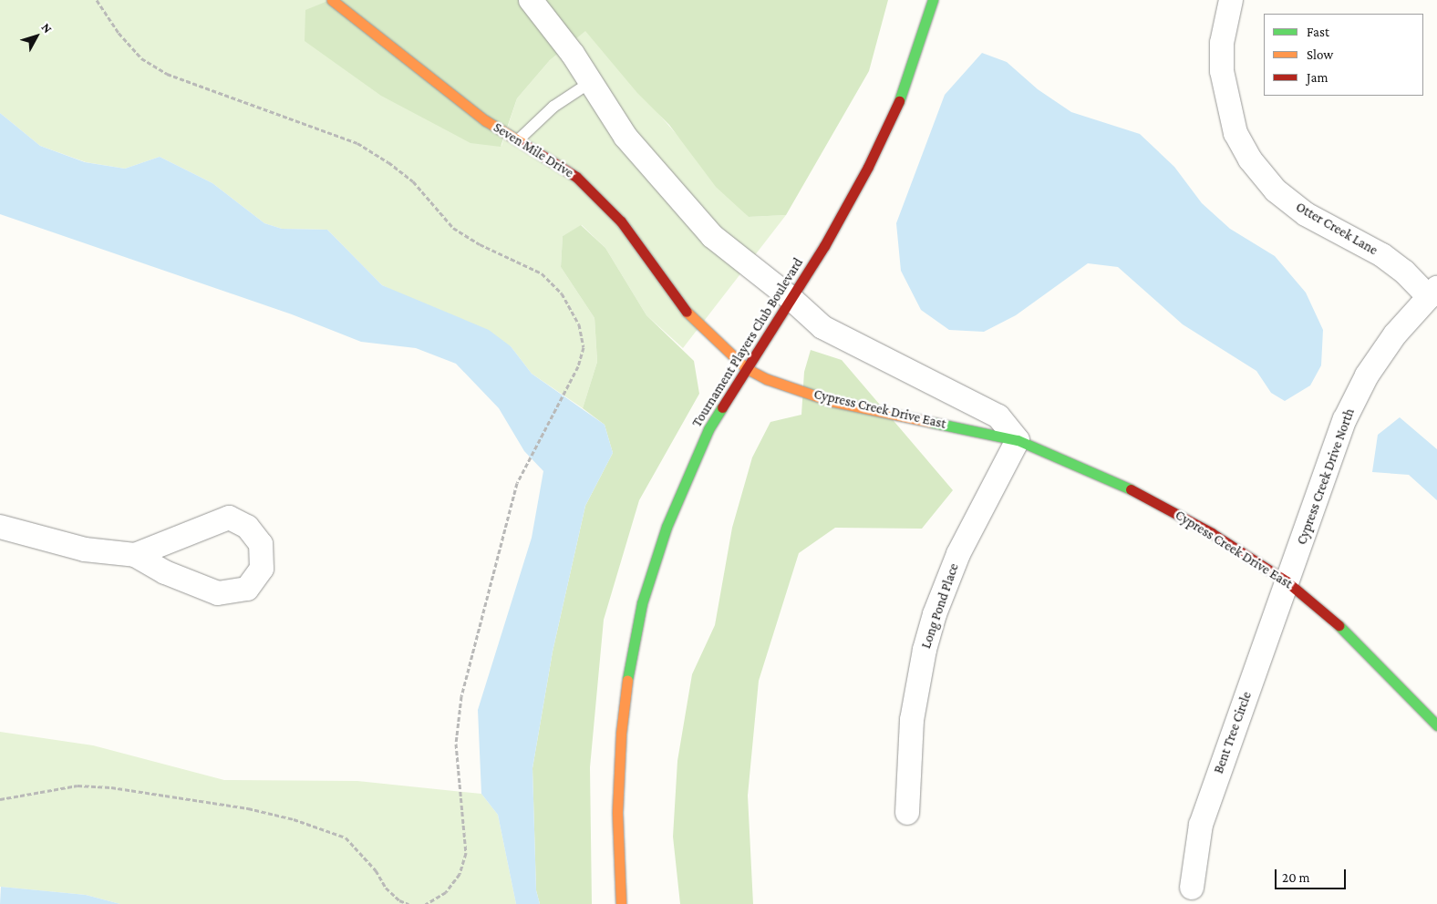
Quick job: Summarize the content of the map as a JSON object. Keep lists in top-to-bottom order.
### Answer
{
  "streets": {
    "street": [
      "Seven Mile Drive",
      "Otter Creek Lane",
      "Tournament Players Club Boulevard",
      "Cypress Creek Drive East",
      "Cypress Creek Drive North",
      "Long Pond Place",
      "Bent Tree Circle"
    ]
  },
  "crossings": [
    ["Seven Mile Drive", "Tournament Players Club Boulevard"],
    ["Seven Mile Drive", "Cypress Creek Drive East"],
    ["Otter Creek Lane", "Cypress Creek Drive North"],
    ["Tournament Players Club Boulevard", "Cypress Creek Drive East"],
    ["Cypress Creek Drive East", "Cypress Creek Drive North"],
    ["Cypress Creek Drive East", "Long Pond Place"],
    ["Cypress Creek Drive East", "Bent Tree Circle"],
    ["Cypress Creek Drive North", "Bent Tree Circle"]
  ],
  "legend": ["Fast", "Slow", "Jam"],
  "scale_bar": "20 m",
  "north": "top right"
}
